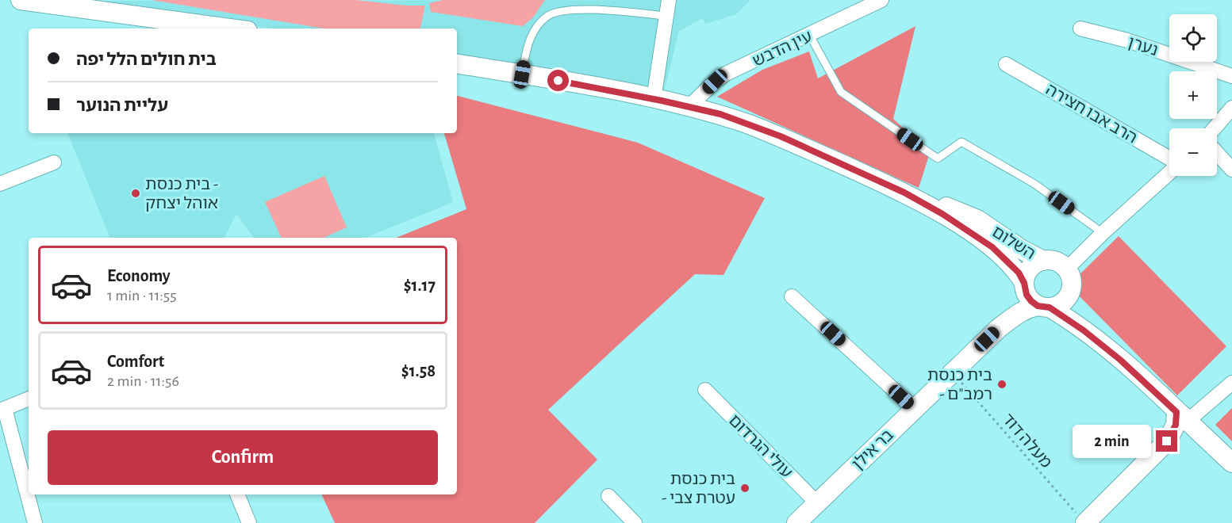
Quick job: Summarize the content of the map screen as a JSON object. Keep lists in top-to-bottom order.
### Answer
{
  "streets": {
    "street": [
      "נערן",
      "עין הדבש",
      "הרב אבו חצירה",
      "השלום",
      "עולי הגרדום",
      "בר אילן"
    ],
    "path": ["מעלה דוד"]
  },
  "crossings": [
    ["עין הדבש", "השלום"],
    ["השלום", "בר אילן"],
    ["מעלה דוד", "בר אילן"],
    ["עולי הגרדום", "בר אילן"]
  ],
  "places": ["בית כנסת - אוהל יצחק", "בית כנסת - רמב\"ם", "בית כנסת - עטרת צבי"],
  "page": {
    "map_buttons": ["+", "−"],
    "banner": ["בית חולים הלל יפה", "עליית הנוער"],
    "list": [
      {
        "name": "Economy",
        "note": "1 min · 11:55",
        "value": "$1.17"
      },
      {
        "name": "Comfort",
        "note": "2 min · 11:56",
        "value": "$1.58"
      }
    ],
    "buttons": "Confirm",
    "bubble": "2 min"
  }
}
